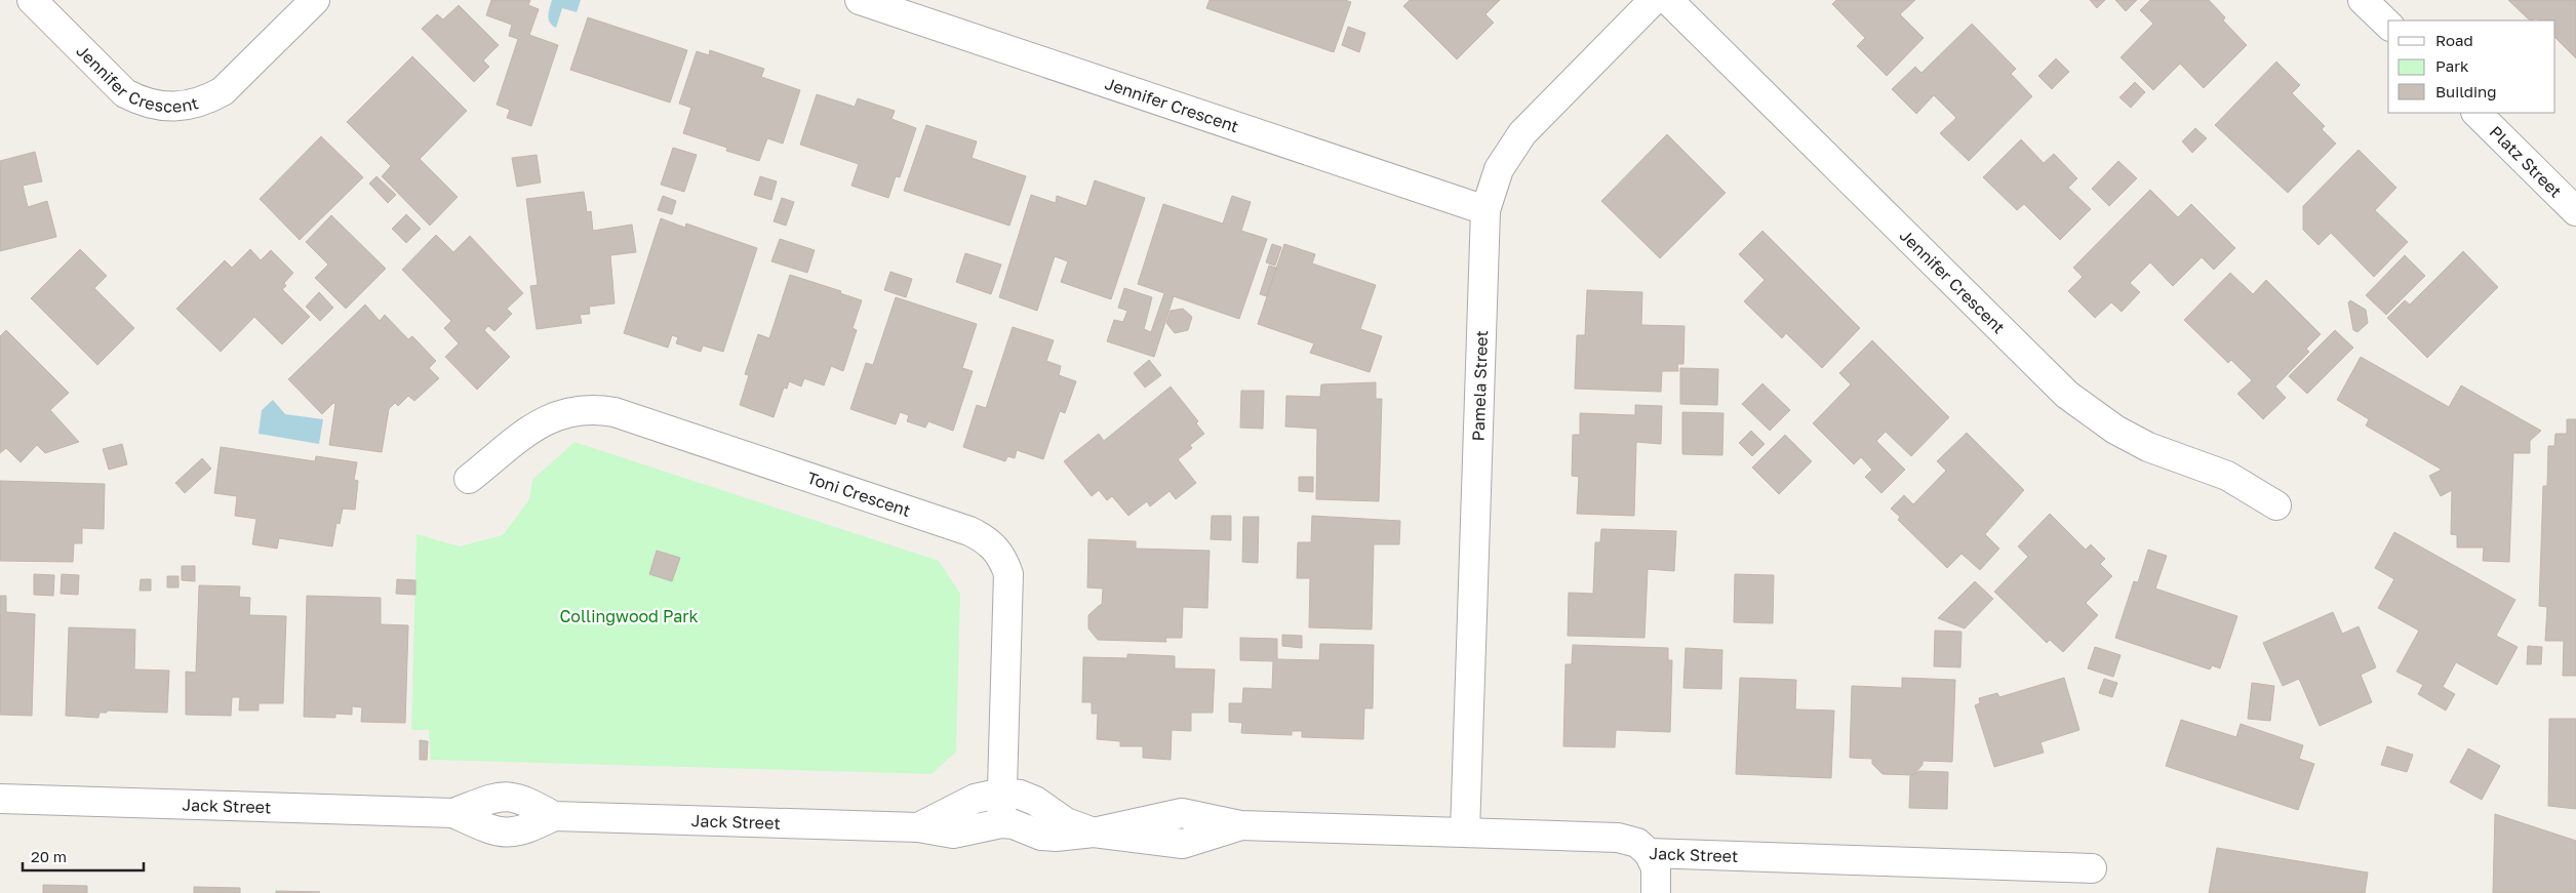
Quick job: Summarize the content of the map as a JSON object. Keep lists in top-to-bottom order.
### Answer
{
  "streets": {
    "street": [
      "Jennifer Crescent",
      "Platz Street",
      "Pamela Street",
      "Toni Crescent",
      "Jack Street"
    ]
  },
  "crossings": [
    ["Jennifer Crescent", "Pamela Street"],
    ["Pamela Street", "Jack Street"],
    ["Toni Crescent", "Jack Street"]
  ],
  "parks": ["Collingwood Park"],
  "legend": ["Road", "Park", "Building"],
  "scale_bar": "20 m"
}
